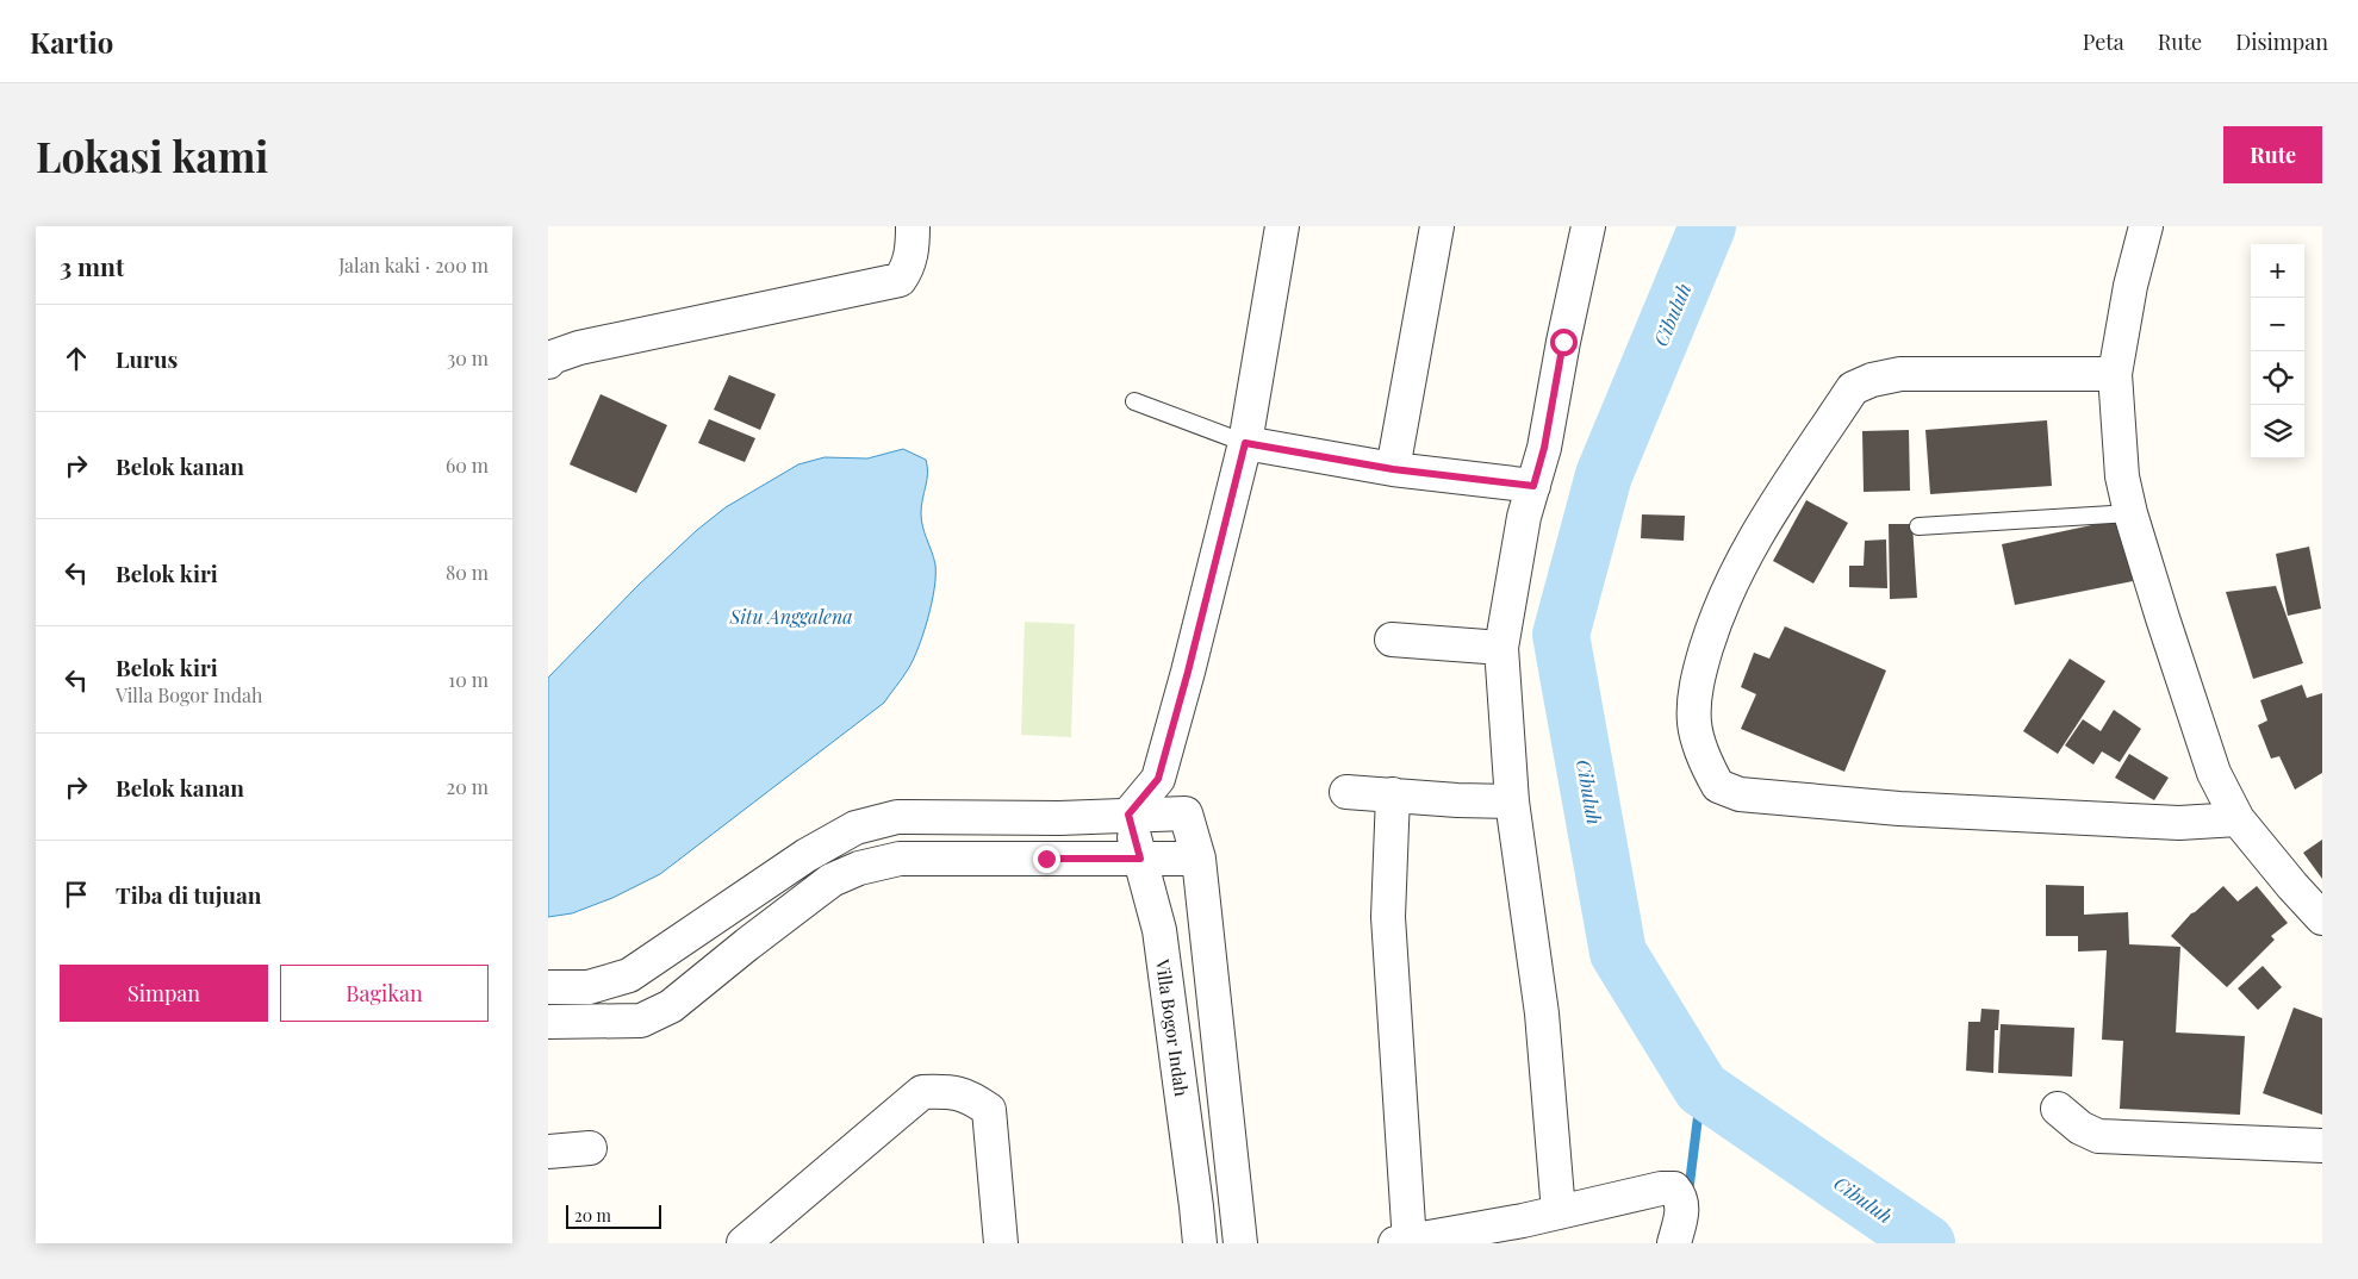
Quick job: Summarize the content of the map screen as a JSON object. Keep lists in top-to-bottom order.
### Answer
{
  "streets": {
    "street": ["Villa Bogor Indah"]
  },
  "water": ["Cibuluh", "Situ Anggalena"],
  "scale_bar": "20 m",
  "page": {
    "header": "Kartio",
    "nav": ["Peta", "Rute", "Disimpan"],
    "buttons": [
      "Rute",
      ["Simpan", "Bagikan"]
    ],
    "title": "Lokasi kami",
    "heading": ["3 mnt", "Jalan kaki · 200 m"],
    "map_buttons": ["+", "−"],
    "list": [
      ["Lurus", "30 m"],
      ["Belok kanan", "60 m"],
      ["Belok kiri", "80 m"],
      ["Belok kiri", "Villa Bogor Indah", "10 m"],
      ["Belok kanan", "20 m"],
      "Tiba di tujuan"
    ],
    "scale": "20 m"
  }
}
